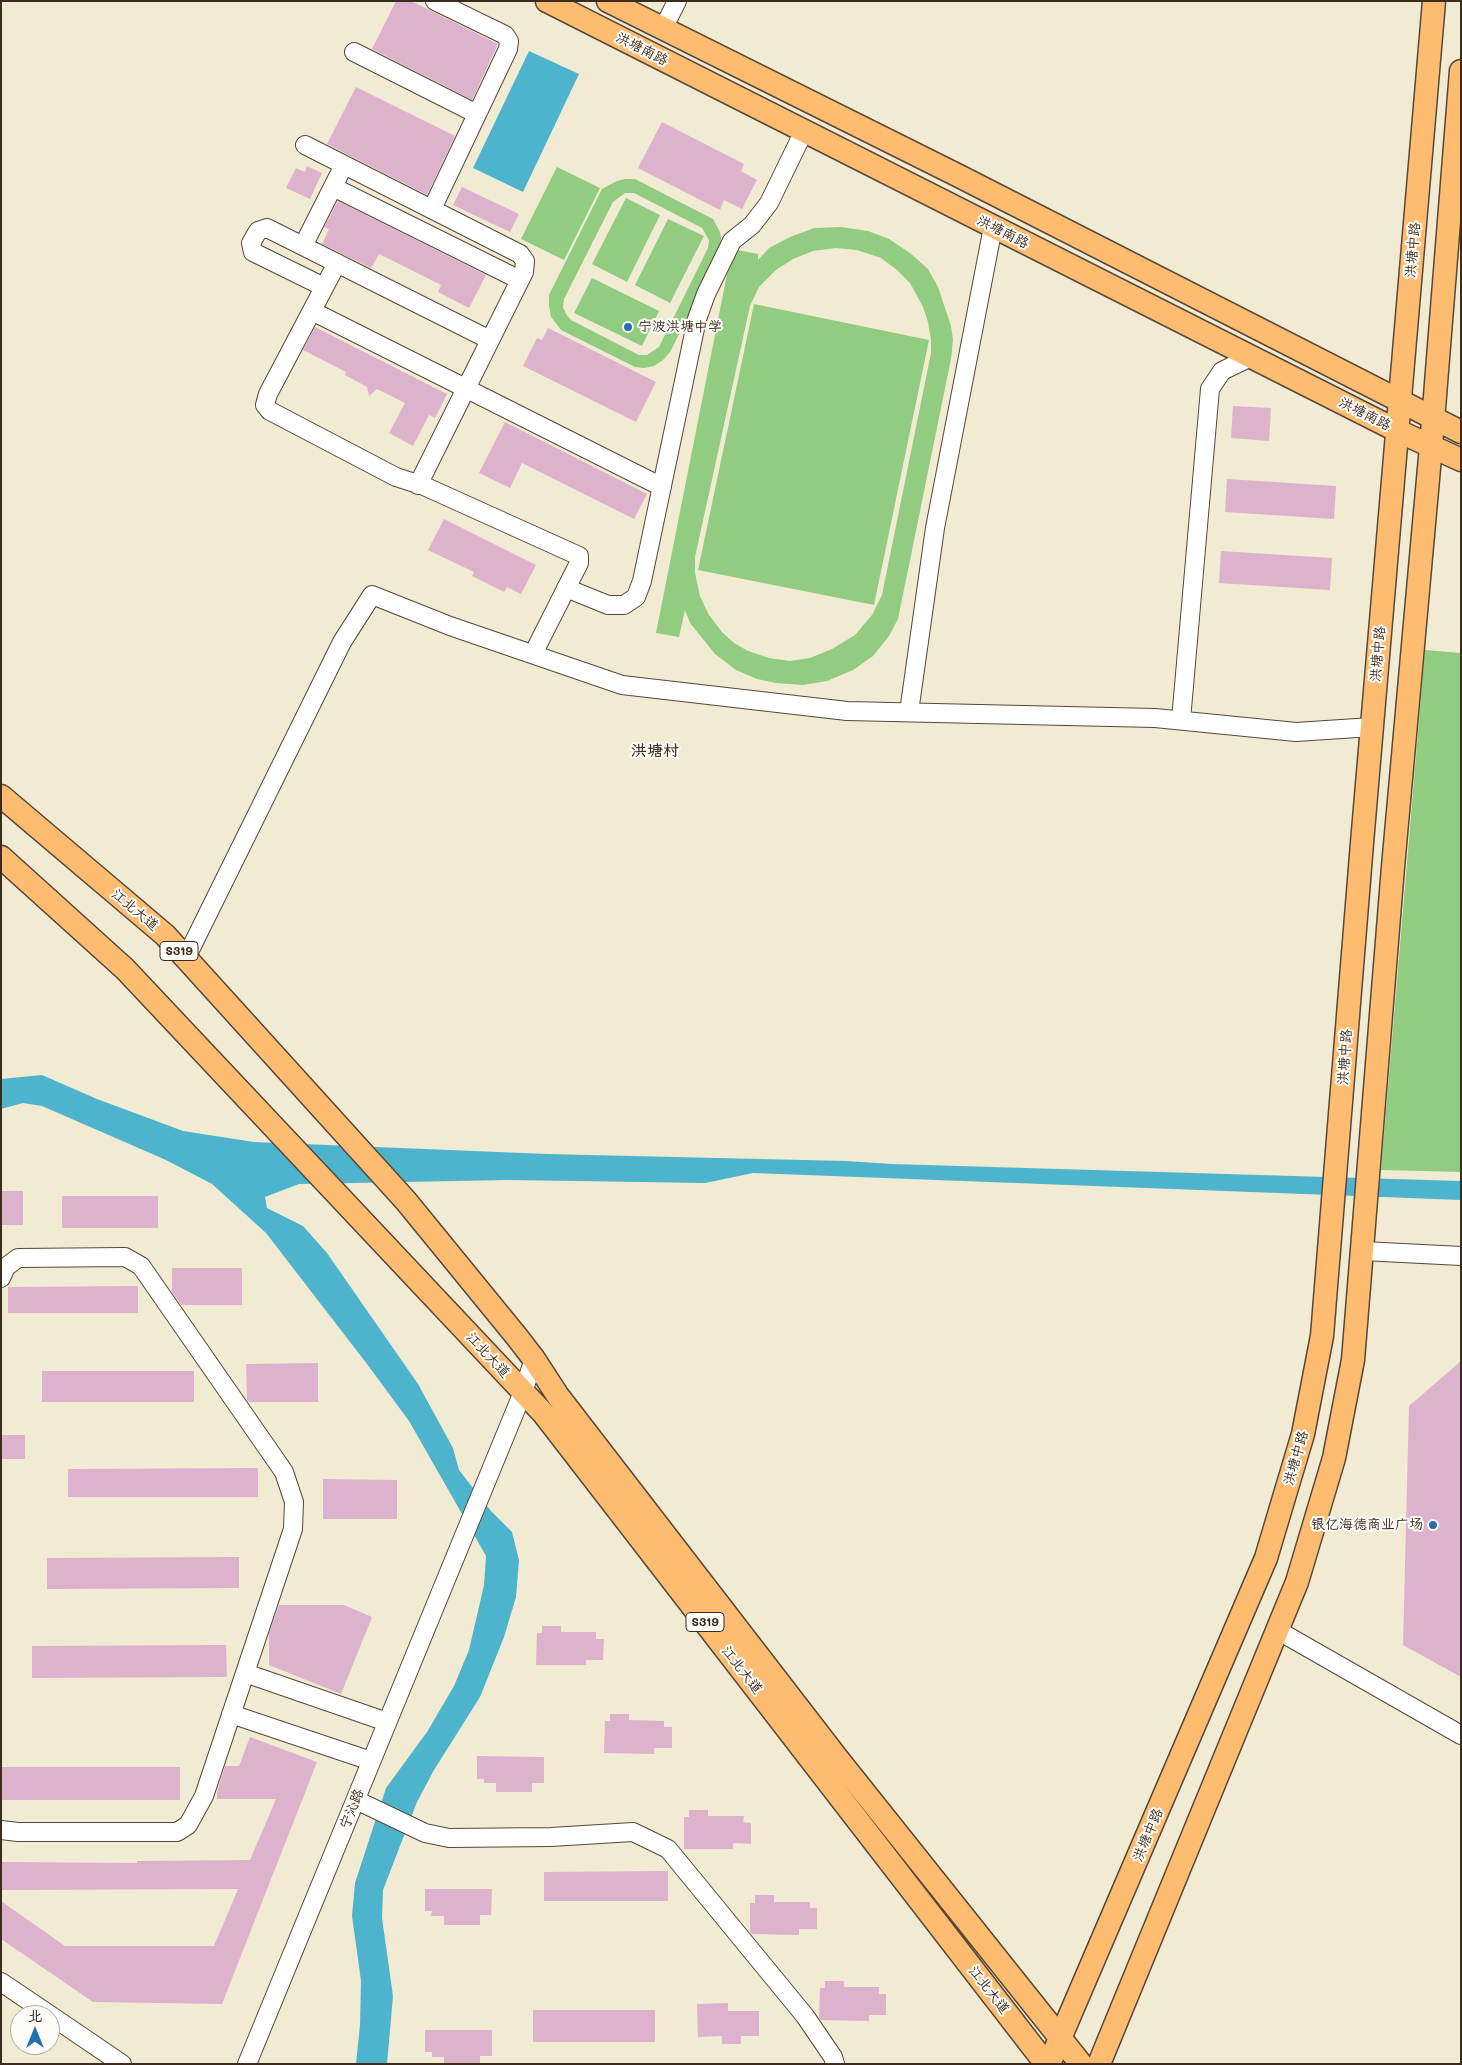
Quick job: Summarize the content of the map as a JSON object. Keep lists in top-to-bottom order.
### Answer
{
  "streets": {
    "main road": [
      "洪塘南路",
      "洪塘中路",
      "江北大道",
      "S319"
    ],
    "street": ["宁沁路"]
  },
  "crossings": [
    ["洪塘南路", "洪塘中路"],
    ["洪塘中路", "江北大道"],
    ["江北大道", "宁沁路"]
  ],
  "districts": ["洪塘村"],
  "places": ["宁波洪塘中学", "银亿海德商业广场"],
  "north": "top"
}
